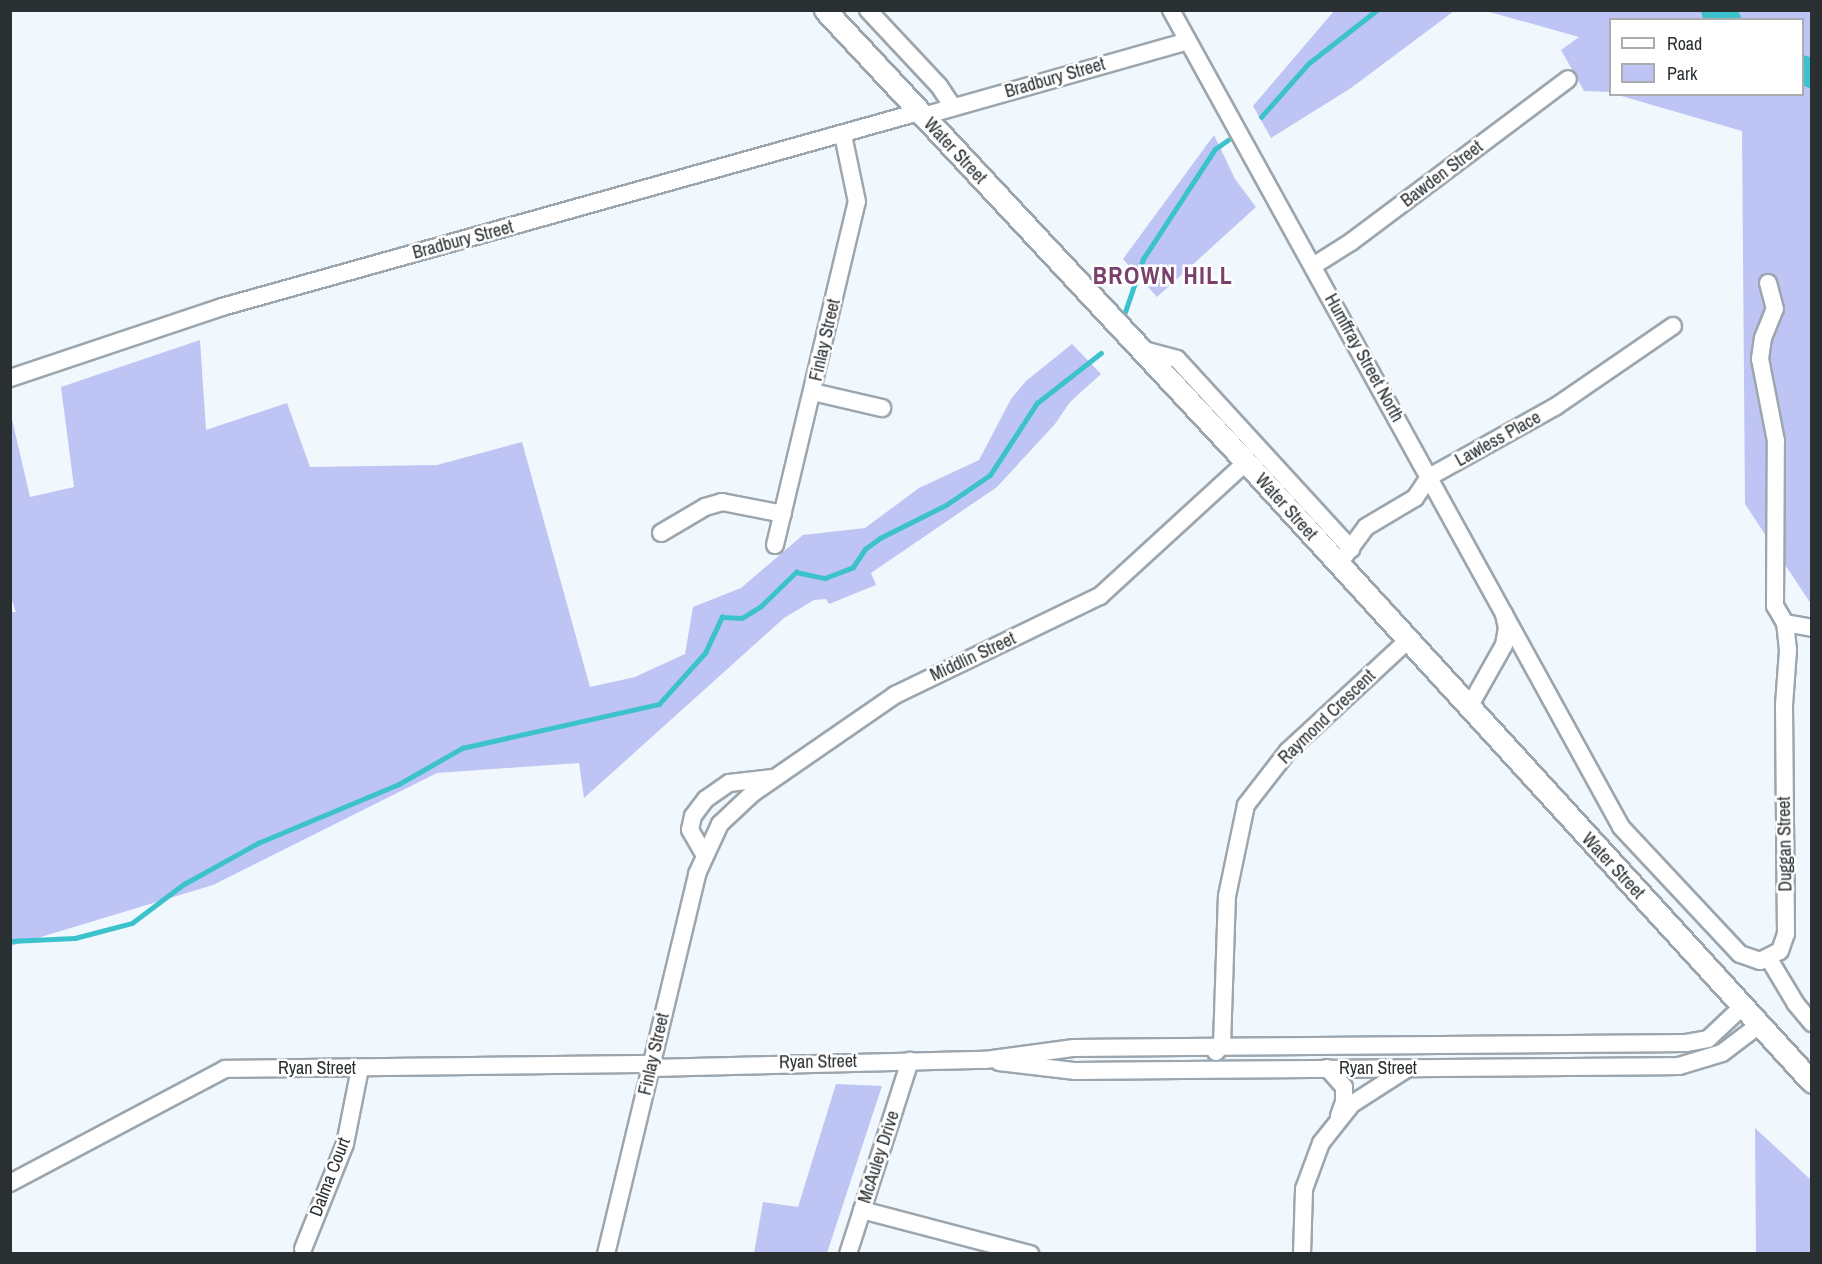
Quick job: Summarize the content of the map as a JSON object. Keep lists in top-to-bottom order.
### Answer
{
  "streets": {
    "main road": ["Water Street"],
    "street": [
      "Bradbury Street",
      "Bawden Street",
      "Finlay Street",
      "Humffray Street North",
      "Lawless Place",
      "Middlin Street",
      "Raymond Crescent",
      "Duggan Street",
      "Ryan Street",
      "McAuley Drive",
      "Dalma Court"
    ]
  },
  "crossings": [
    ["Bradbury Street", "Water Street"],
    ["Bradbury Street", "Finlay Street"],
    ["Bradbury Street", "Humffray Street North"],
    ["Water Street", "Humffray Street North"],
    ["Water Street", "Lawless Place"],
    ["Water Street", "Middlin Street"],
    ["Water Street", "Raymond Crescent"],
    ["Water Street", "Ryan Street"],
    ["Bawden Street", "Humffray Street North"],
    ["Finlay Street", "Middlin Street"],
    ["Finlay Street", "Ryan Street"],
    ["Humffray Street North", "Lawless Place"],
    ["Raymond Crescent", "Ryan Street"],
    ["Ryan Street", "McAuley Drive"],
    ["Ryan Street", "Dalma Court"]
  ],
  "districts": ["BROWN HILL"],
  "legend": ["Road", "Park"]
}
